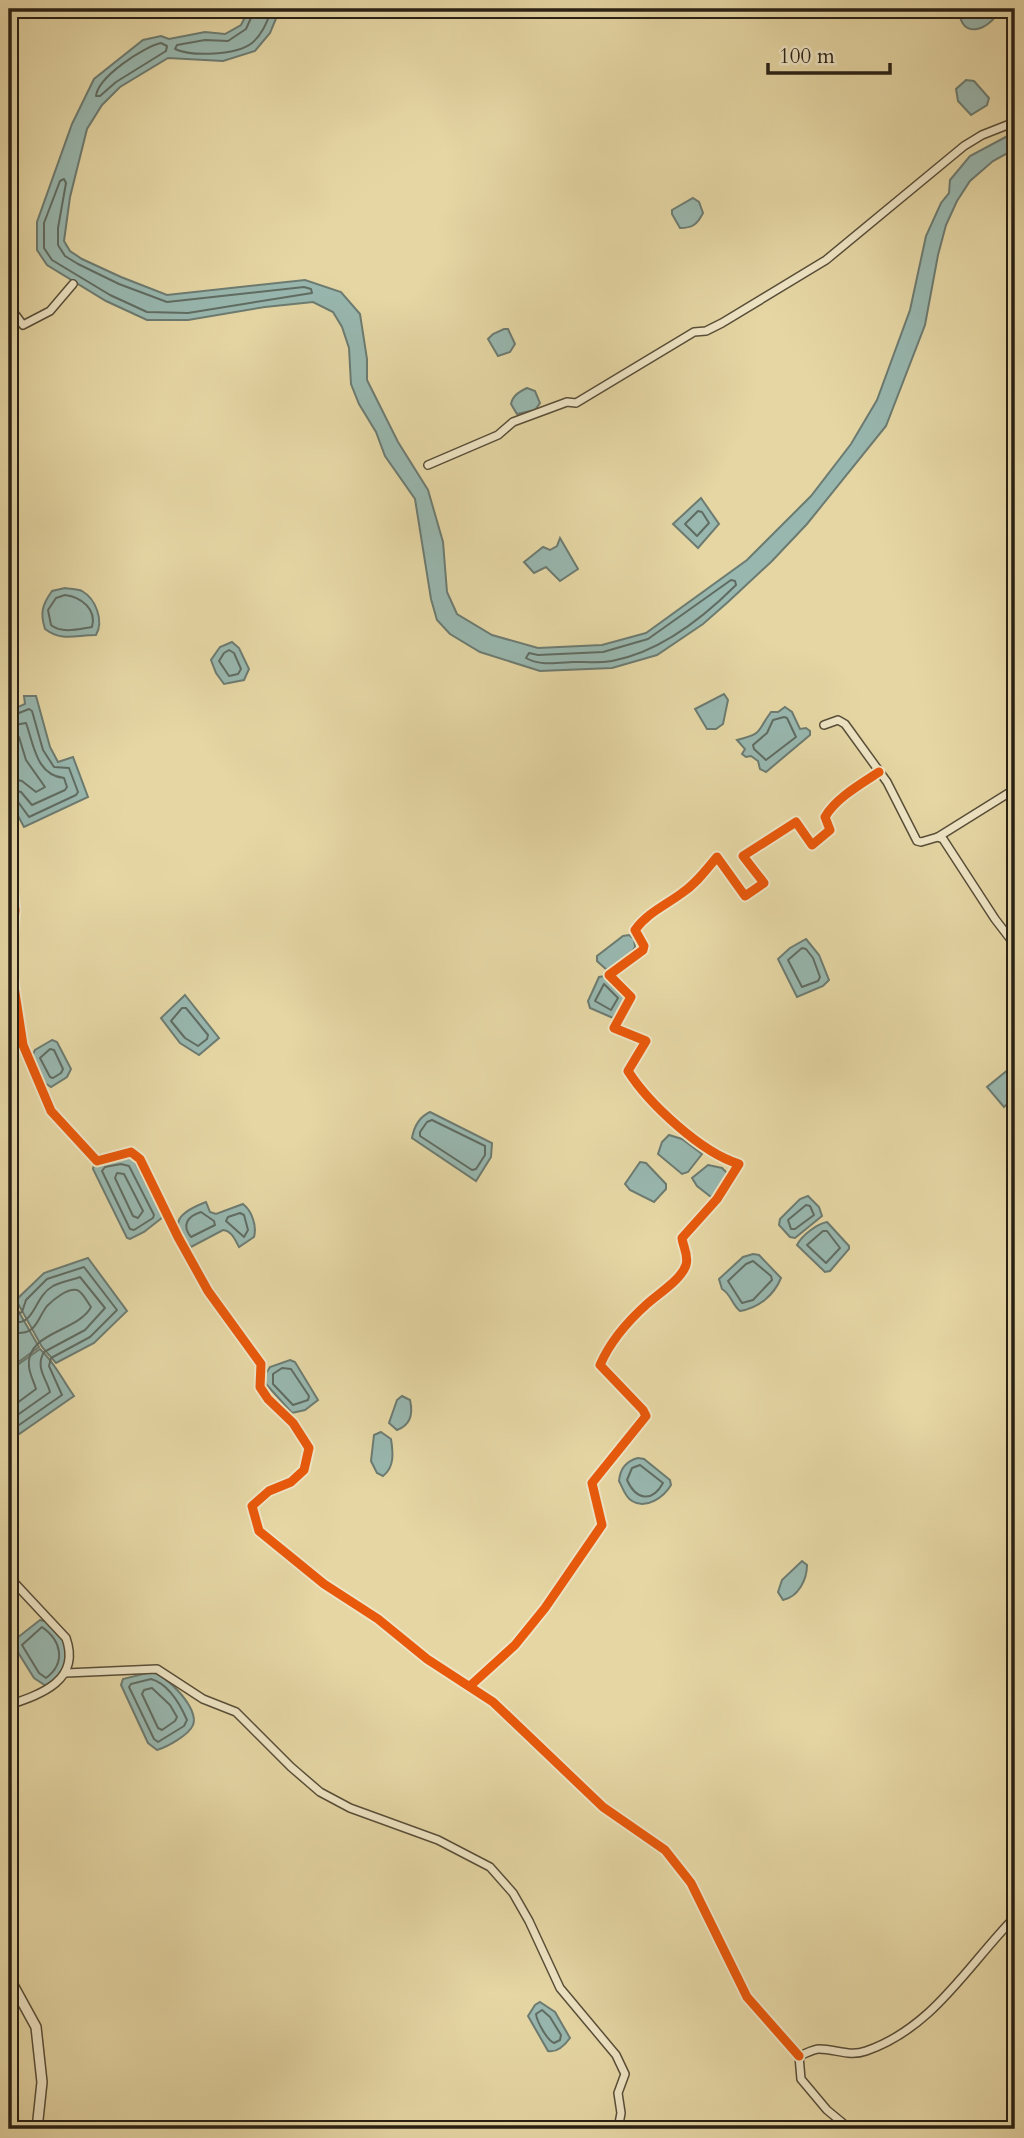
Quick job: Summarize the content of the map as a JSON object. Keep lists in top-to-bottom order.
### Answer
{
  "scale_bar": "100 m"
}
